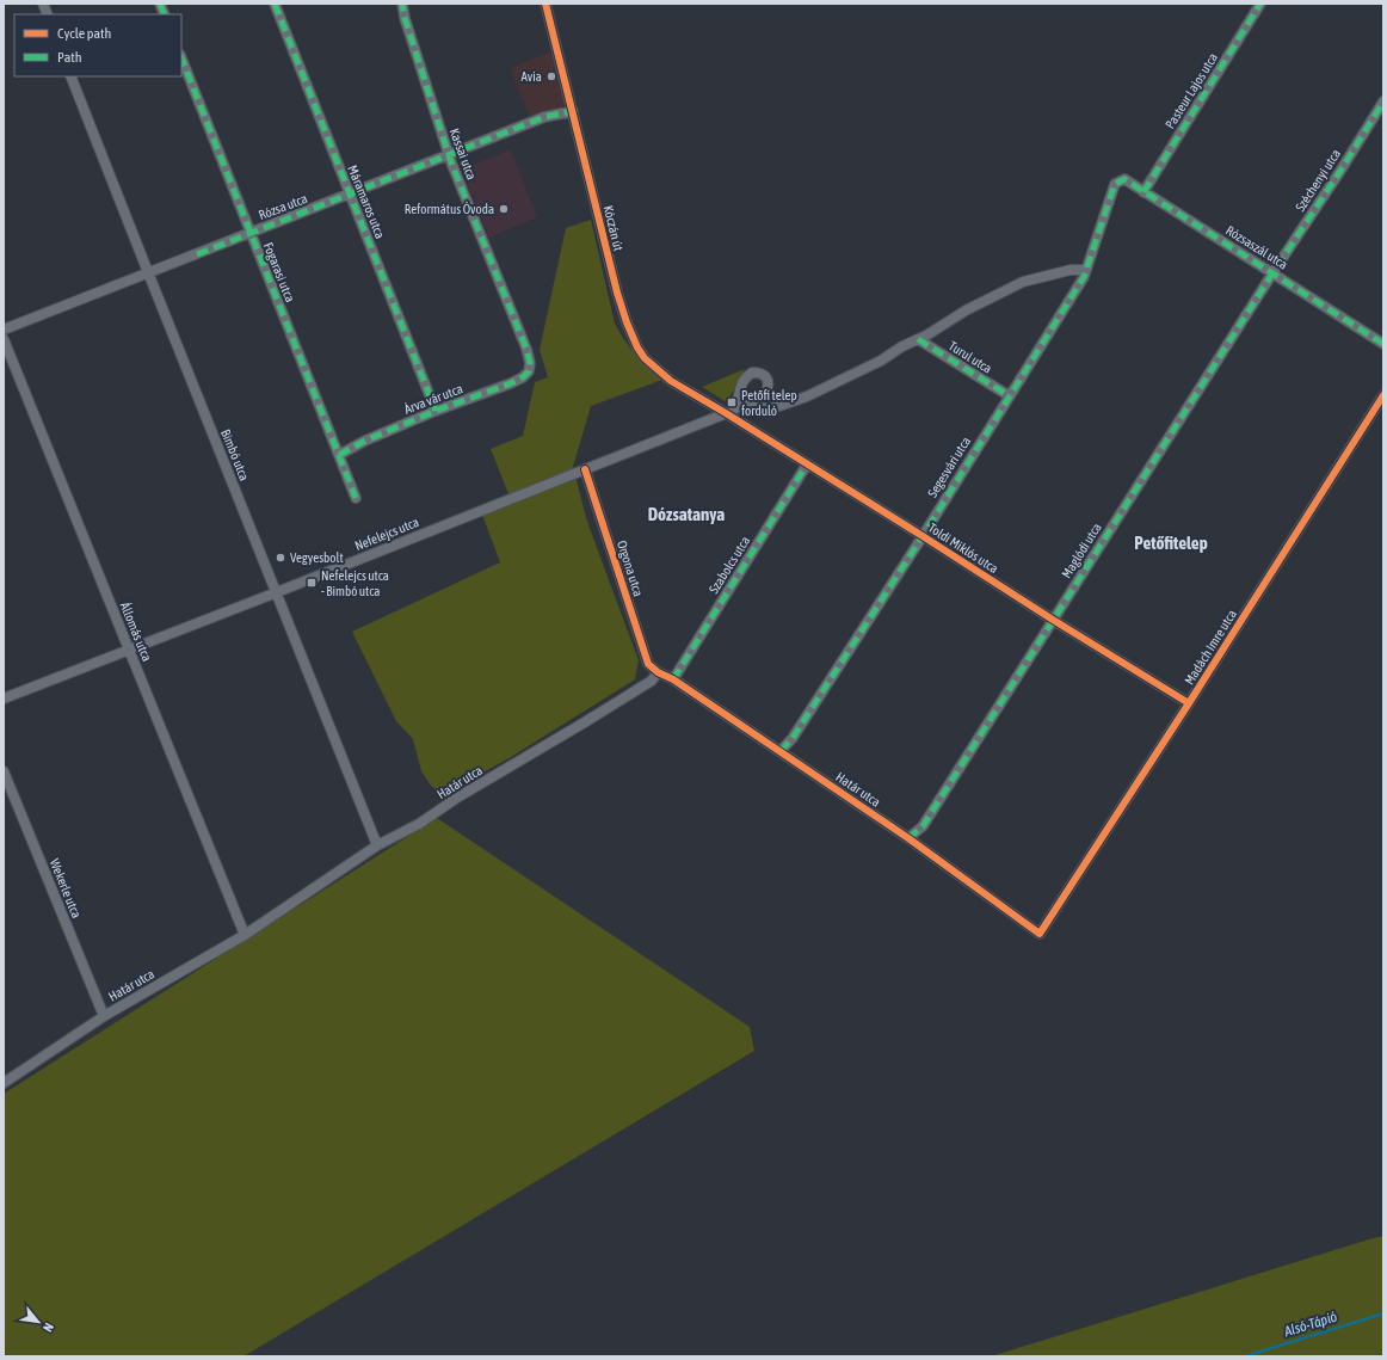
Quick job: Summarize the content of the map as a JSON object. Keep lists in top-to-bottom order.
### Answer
{
  "streets": {
    "street": [
      "Pasteur Lajos utca",
      "Kassai utca",
      "Széchenyi utca",
      "Máramaros utca",
      "Rózsa utca",
      "Kóczán út",
      "Rózsaszál utca",
      "Fogarasi utca",
      "Turul utca",
      "Árva vár utca",
      "Bimbó utca",
      "Segesvári utca",
      "Nefelejcs utca",
      "Toldi Miklós utca",
      "Maglódi utca",
      "Szabolcs utca",
      "Orgona utca",
      "Állomás utca",
      "Madách Imre utca",
      "Határ utca",
      "Wekerle utca"
    ]
  },
  "crossings": [
    ["Pasteur Lajos utca", "Rózsaszál utca"],
    ["Kassai utca", "Rózsa utca"],
    ["Kassai utca", "Árva vár utca"],
    ["Széchenyi utca", "Rózsaszál utca"],
    ["Széchenyi utca", "Maglódi utca"],
    ["Máramaros utca", "Rózsa utca"],
    ["Máramaros utca", "Árva vár utca"],
    ["Rózsa utca", "Kóczán út"],
    ["Rózsa utca", "Fogarasi utca"],
    ["Rózsa utca", "Bimbó utca"],
    ["Kóczán út", "Nefelejcs utca"],
    ["Kóczán út", "Toldi Miklós utca"],
    ["Rózsaszál utca", "Segesvári utca"],
    ["Rózsaszál utca", "Maglódi utca"],
    ["Fogarasi utca", "Árva vár utca"],
    ["Turul utca", "Segesvári utca"],
    ["Bimbó utca", "Nefelejcs utca"],
    ["Bimbó utca", "Határ utca"],
    ["Segesvári utca", "Toldi Miklós utca"],
    ["Segesvári utca", "Határ utca"],
    ["Nefelejcs utca", "Toldi Miklós utca"],
    ["Nefelejcs utca", "Orgona utca"],
    ["Nefelejcs utca", "Állomás utca"],
    ["Toldi Miklós utca", "Maglódi utca"],
    ["Toldi Miklós utca", "Szabolcs utca"],
    ["Toldi Miklós utca", "Madách Imre utca"],
    ["Maglódi utca", "Határ utca"],
    ["Szabolcs utca", "Határ utca"],
    ["Orgona utca", "Határ utca"],
    ["Állomás utca", "Határ utca"],
    ["Madách Imre utca", "Határ utca"],
    ["Határ utca", "Wekerle utca"]
  ],
  "districts": ["Dózsatanya", "Petőfitelep"],
  "water": ["Alsó-Tápió"],
  "places": {
    "other": ["Avia", "Református Óvoda", "Vegyesbolt"],
    "transit": ["Petőfi telep forduló", "Nefelejcs utca - Bimbó utca"]
  },
  "legend": ["Cycle path", "Path"],
  "north": "bottom right"
}
